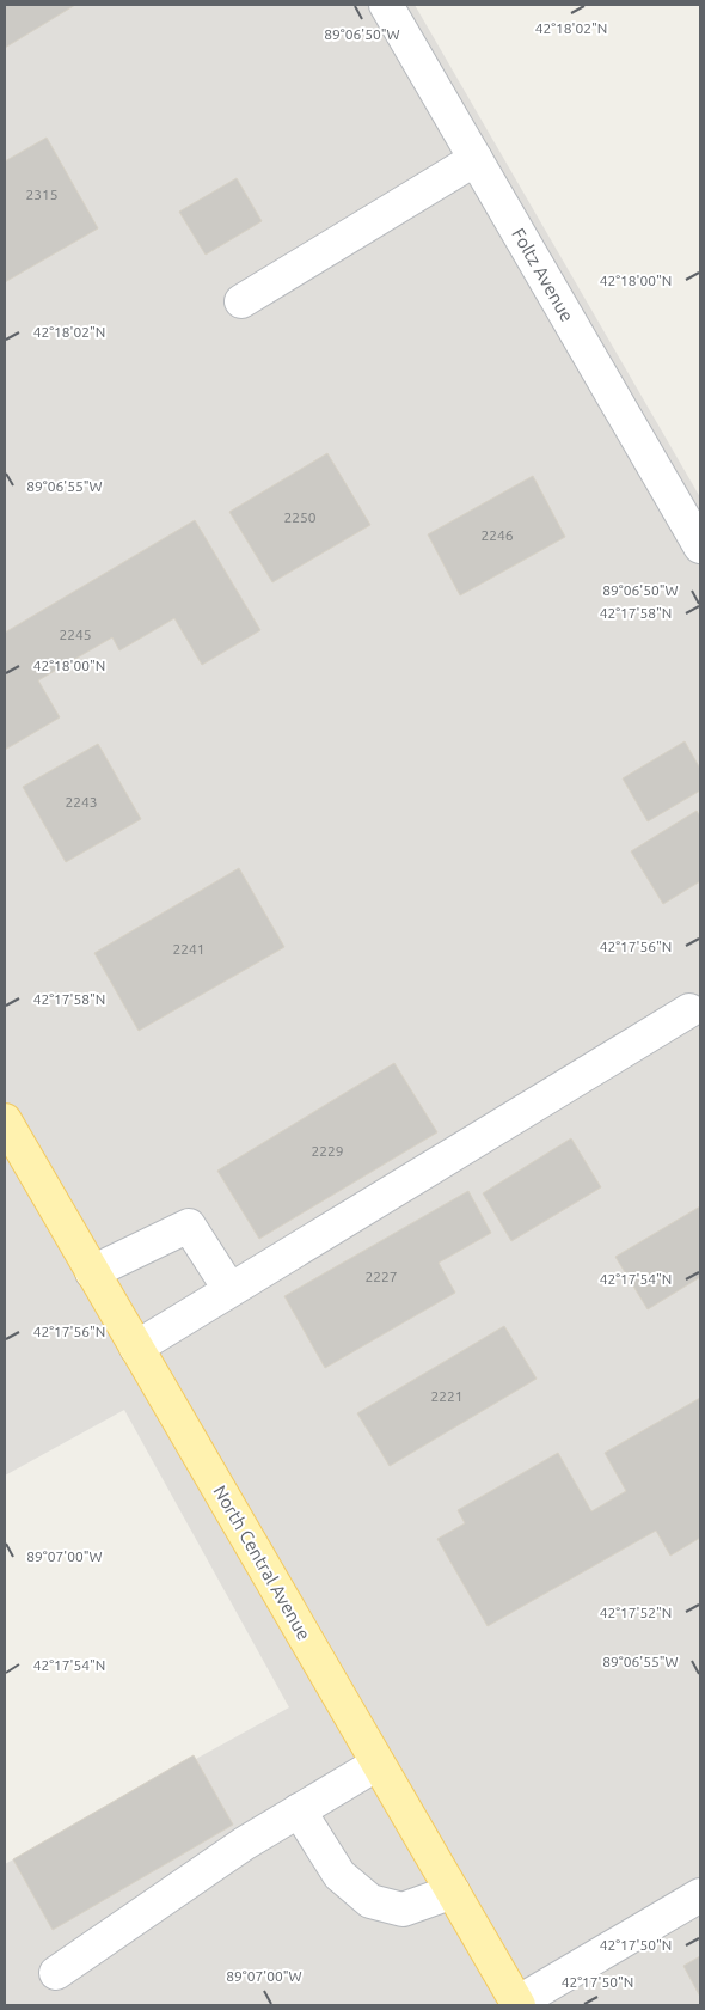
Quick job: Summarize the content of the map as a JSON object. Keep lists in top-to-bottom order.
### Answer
{
  "streets": {
    "main road": ["North Central Avenue"],
    "street": ["Foltz Avenue"]
  },
  "house_numbers": [
    "2315",
    "2250",
    "2246",
    "2245",
    "2243",
    "2241",
    "2229",
    "2227",
    "2221"
  ],
  "coordinates": [
    "42°18'02\"N",
    "89°06'50\"W",
    "42°18'00\"N",
    "89°06'55\"W",
    "42°17'58\"N",
    "42°17'56\"N",
    "42°17'54\"N",
    "89°07'00\"W",
    "42°17'52\"N",
    "42°17'50\"N"
  ]
}
